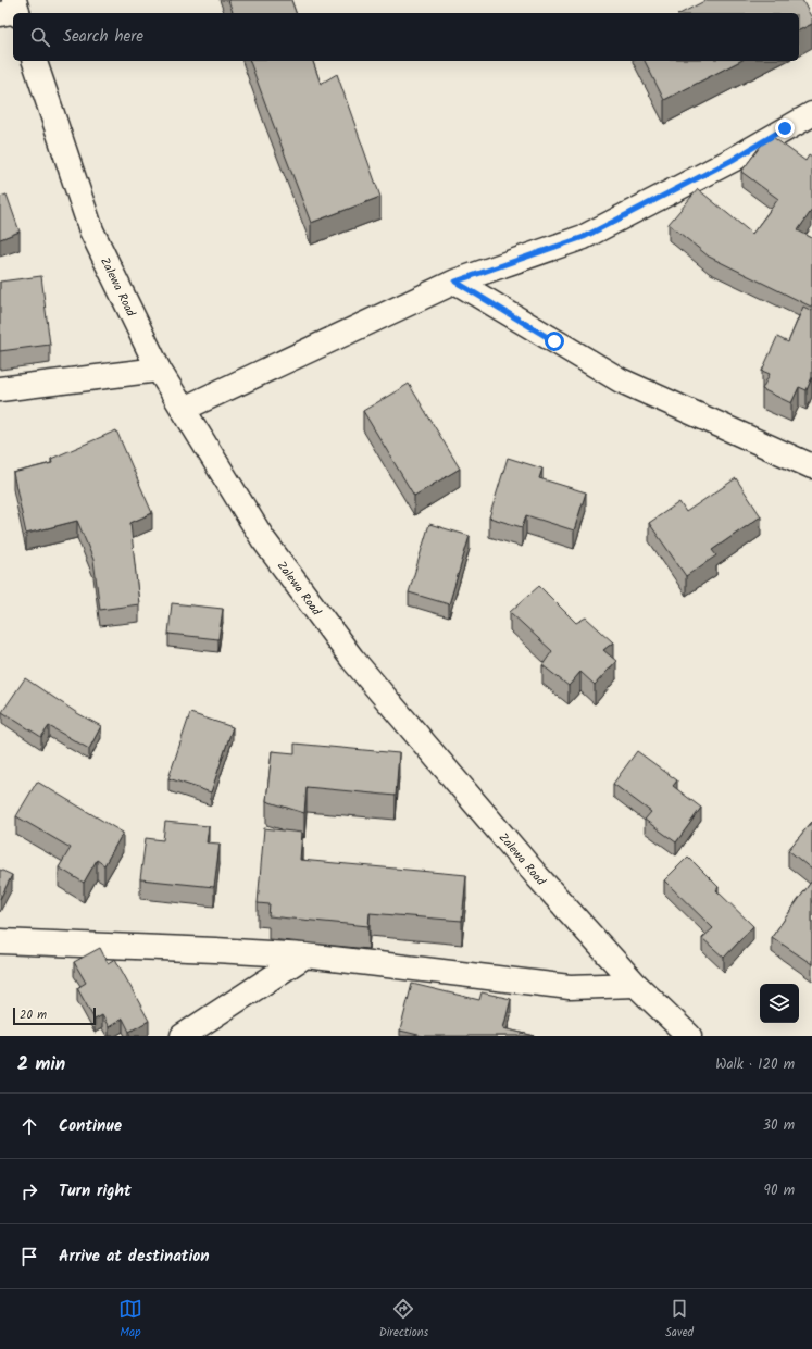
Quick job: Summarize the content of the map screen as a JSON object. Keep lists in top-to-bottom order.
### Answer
{
  "streets": {
    "main road": ["Zalewa Road"]
  },
  "scale_bar": "20 m",
  "page": {
    "search": "Search here",
    "scale": "20 m",
    "heading": ["2 min", "Walk · 120 m"],
    "list": [
      ["Continue", "30 m"],
      ["Turn right", "90 m"],
      "Arrive at destination"
    ],
    "nav": ["Map", "Directions", "Saved"]
  }
}
